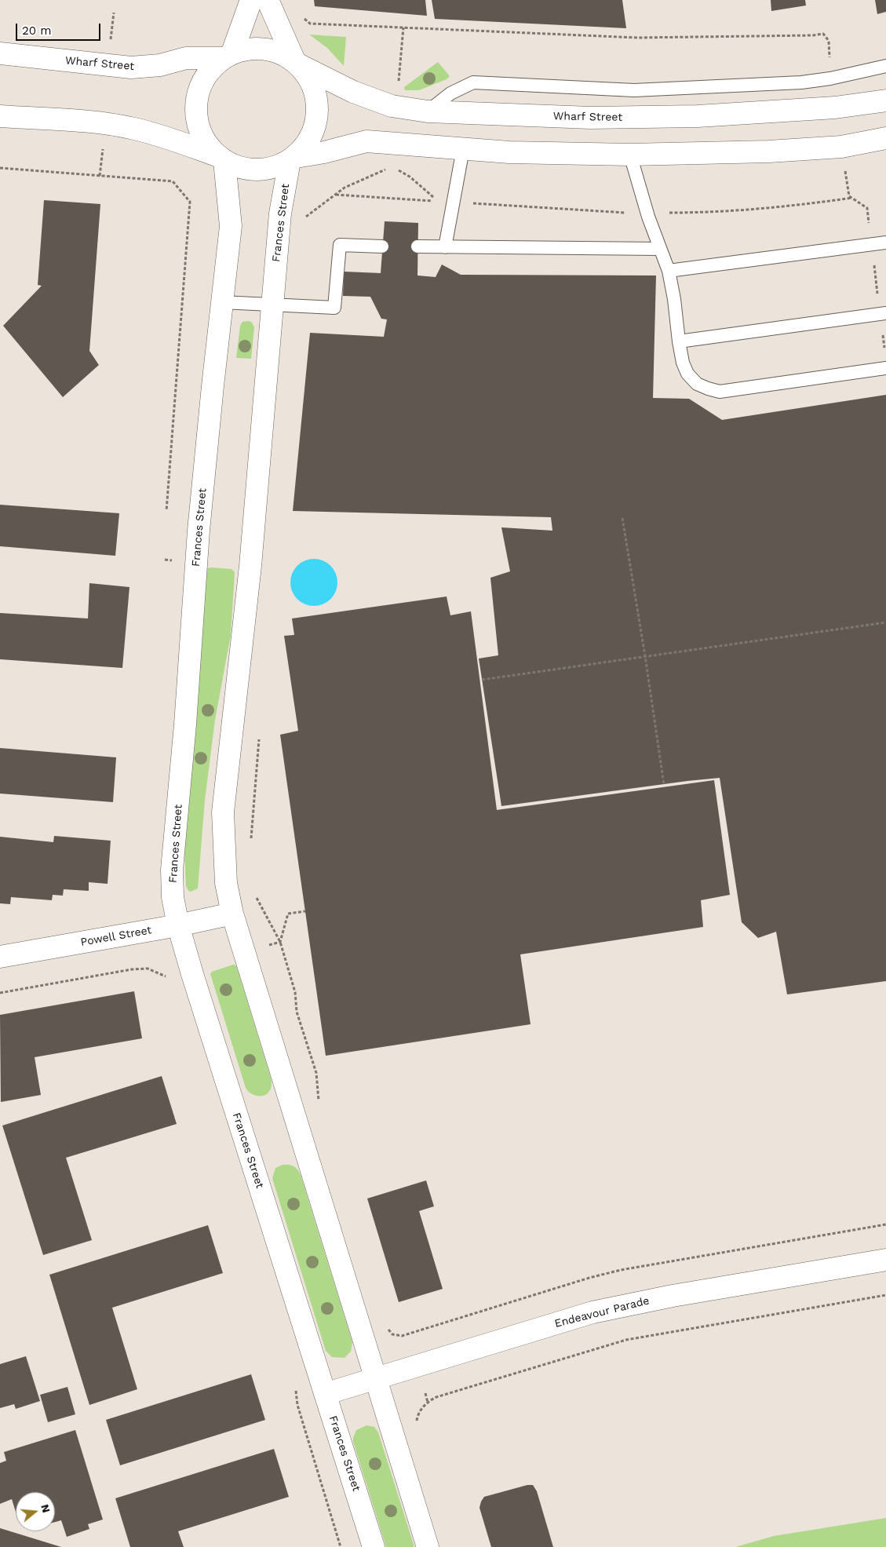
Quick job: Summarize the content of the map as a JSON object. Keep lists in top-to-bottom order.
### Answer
{
  "streets": {
    "street": [
      "Wharf Street",
      "Frances Street",
      "Powell Street",
      "Endeavour Parade"
    ]
  },
  "crossings": [
    ["Wharf Street", "Frances Street"],
    ["Frances Street", "Powell Street"],
    ["Frances Street", "Endeavour Parade"]
  ],
  "scale_bar": "20 m",
  "north": "right"
}
